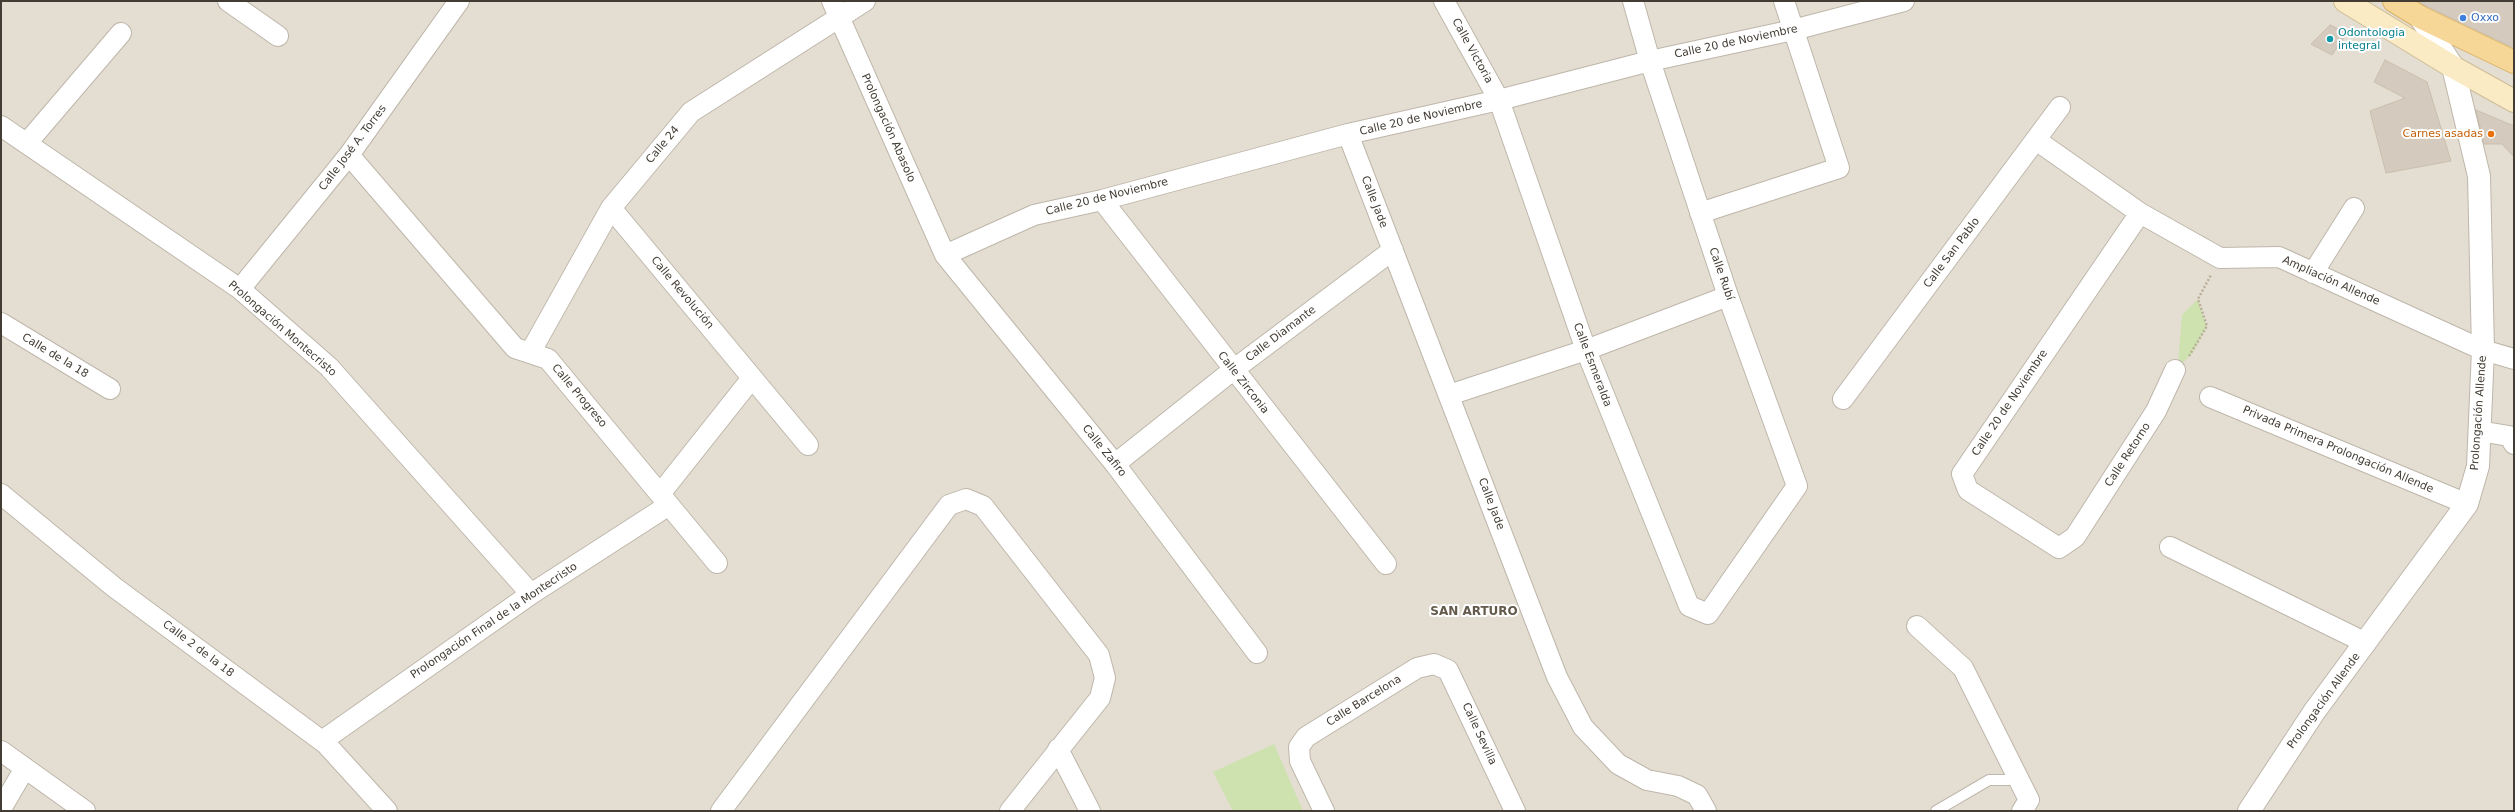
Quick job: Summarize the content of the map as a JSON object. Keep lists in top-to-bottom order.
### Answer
{
  "streets": {
    "street": [
      "Calle 20 de Noviembre",
      "Calle Victoria",
      "Prolongación Abasolo",
      "Calle 24",
      "Calle José A. Torres",
      "Calle Jade",
      "Calle San Pablo",
      "Calle Rubí",
      "Ampliación Allende",
      "Calle Revolución",
      "Prolongación Montecristo",
      "Calle Diamante",
      "Calle de la 18",
      "Calle Esmeralda",
      "Calle Zirconia",
      "Calle Progreso",
      "Prolongación Allende",
      "Privada Primera Prolongación Allende",
      "Calle Zafiro",
      "Calle Retorno",
      "Prolongación Final de la Montecristo",
      "Calle 2 de la 18",
      "Calle Barcelona",
      "Calle Sevilla"
    ]
  },
  "crossings": [
    ["Calle 20 de Noviembre", "Calle Victoria"],
    ["Calle 20 de Noviembre", "Prolongación Abasolo"],
    ["Calle 20 de Noviembre", "Calle Jade"],
    ["Calle 20 de Noviembre", "Calle Rubí"],
    ["Calle 20 de Noviembre", "Calle Esmeralda"],
    ["Calle 20 de Noviembre", "Calle Zirconia"],
    ["Calle 20 de Noviembre", "Calle Zafiro"],
    ["Calle 20 de Noviembre", "Calle Retorno"],
    ["Calle Victoria", "Calle Esmeralda"],
    ["Prolongación Abasolo", "Calle 24"],
    ["Prolongación Abasolo", "Calle Zafiro"],
    ["Calle 24", "Calle Revolución"],
    ["Calle 24", "Calle Progreso"],
    ["Calle José A. Torres", "Prolongación Montecristo"],
    ["Calle José A. Torres", "Calle Progreso"],
    ["Calle Jade", "Calle Diamante"],
    ["Calle Rubí", "Calle Esmeralda"],
    ["Ampliación Allende", "Prolongación Allende"],
    ["Calle Revolución", "Prolongación Final de la Montecristo"],
    ["Prolongación Montecristo", "Prolongación Final de la Montecristo"],
    ["Calle Diamante", "Calle Zirconia"],
    ["Calle Diamante", "Calle Zafiro"],
    ["Calle Progreso", "Prolongación Final de la Montecristo"],
    ["Prolongación Allende", "Privada Primera Prolongación Allende"],
    ["Prolongación Final de la Montecristo", "Calle 2 de la 18"],
    ["Calle Barcelona", "Calle Sevilla"]
  ],
  "districts": ["SAN ARTURO"],
  "places": ["Oxxo", "Odontologia integral", "Carnes asadas"]
}
